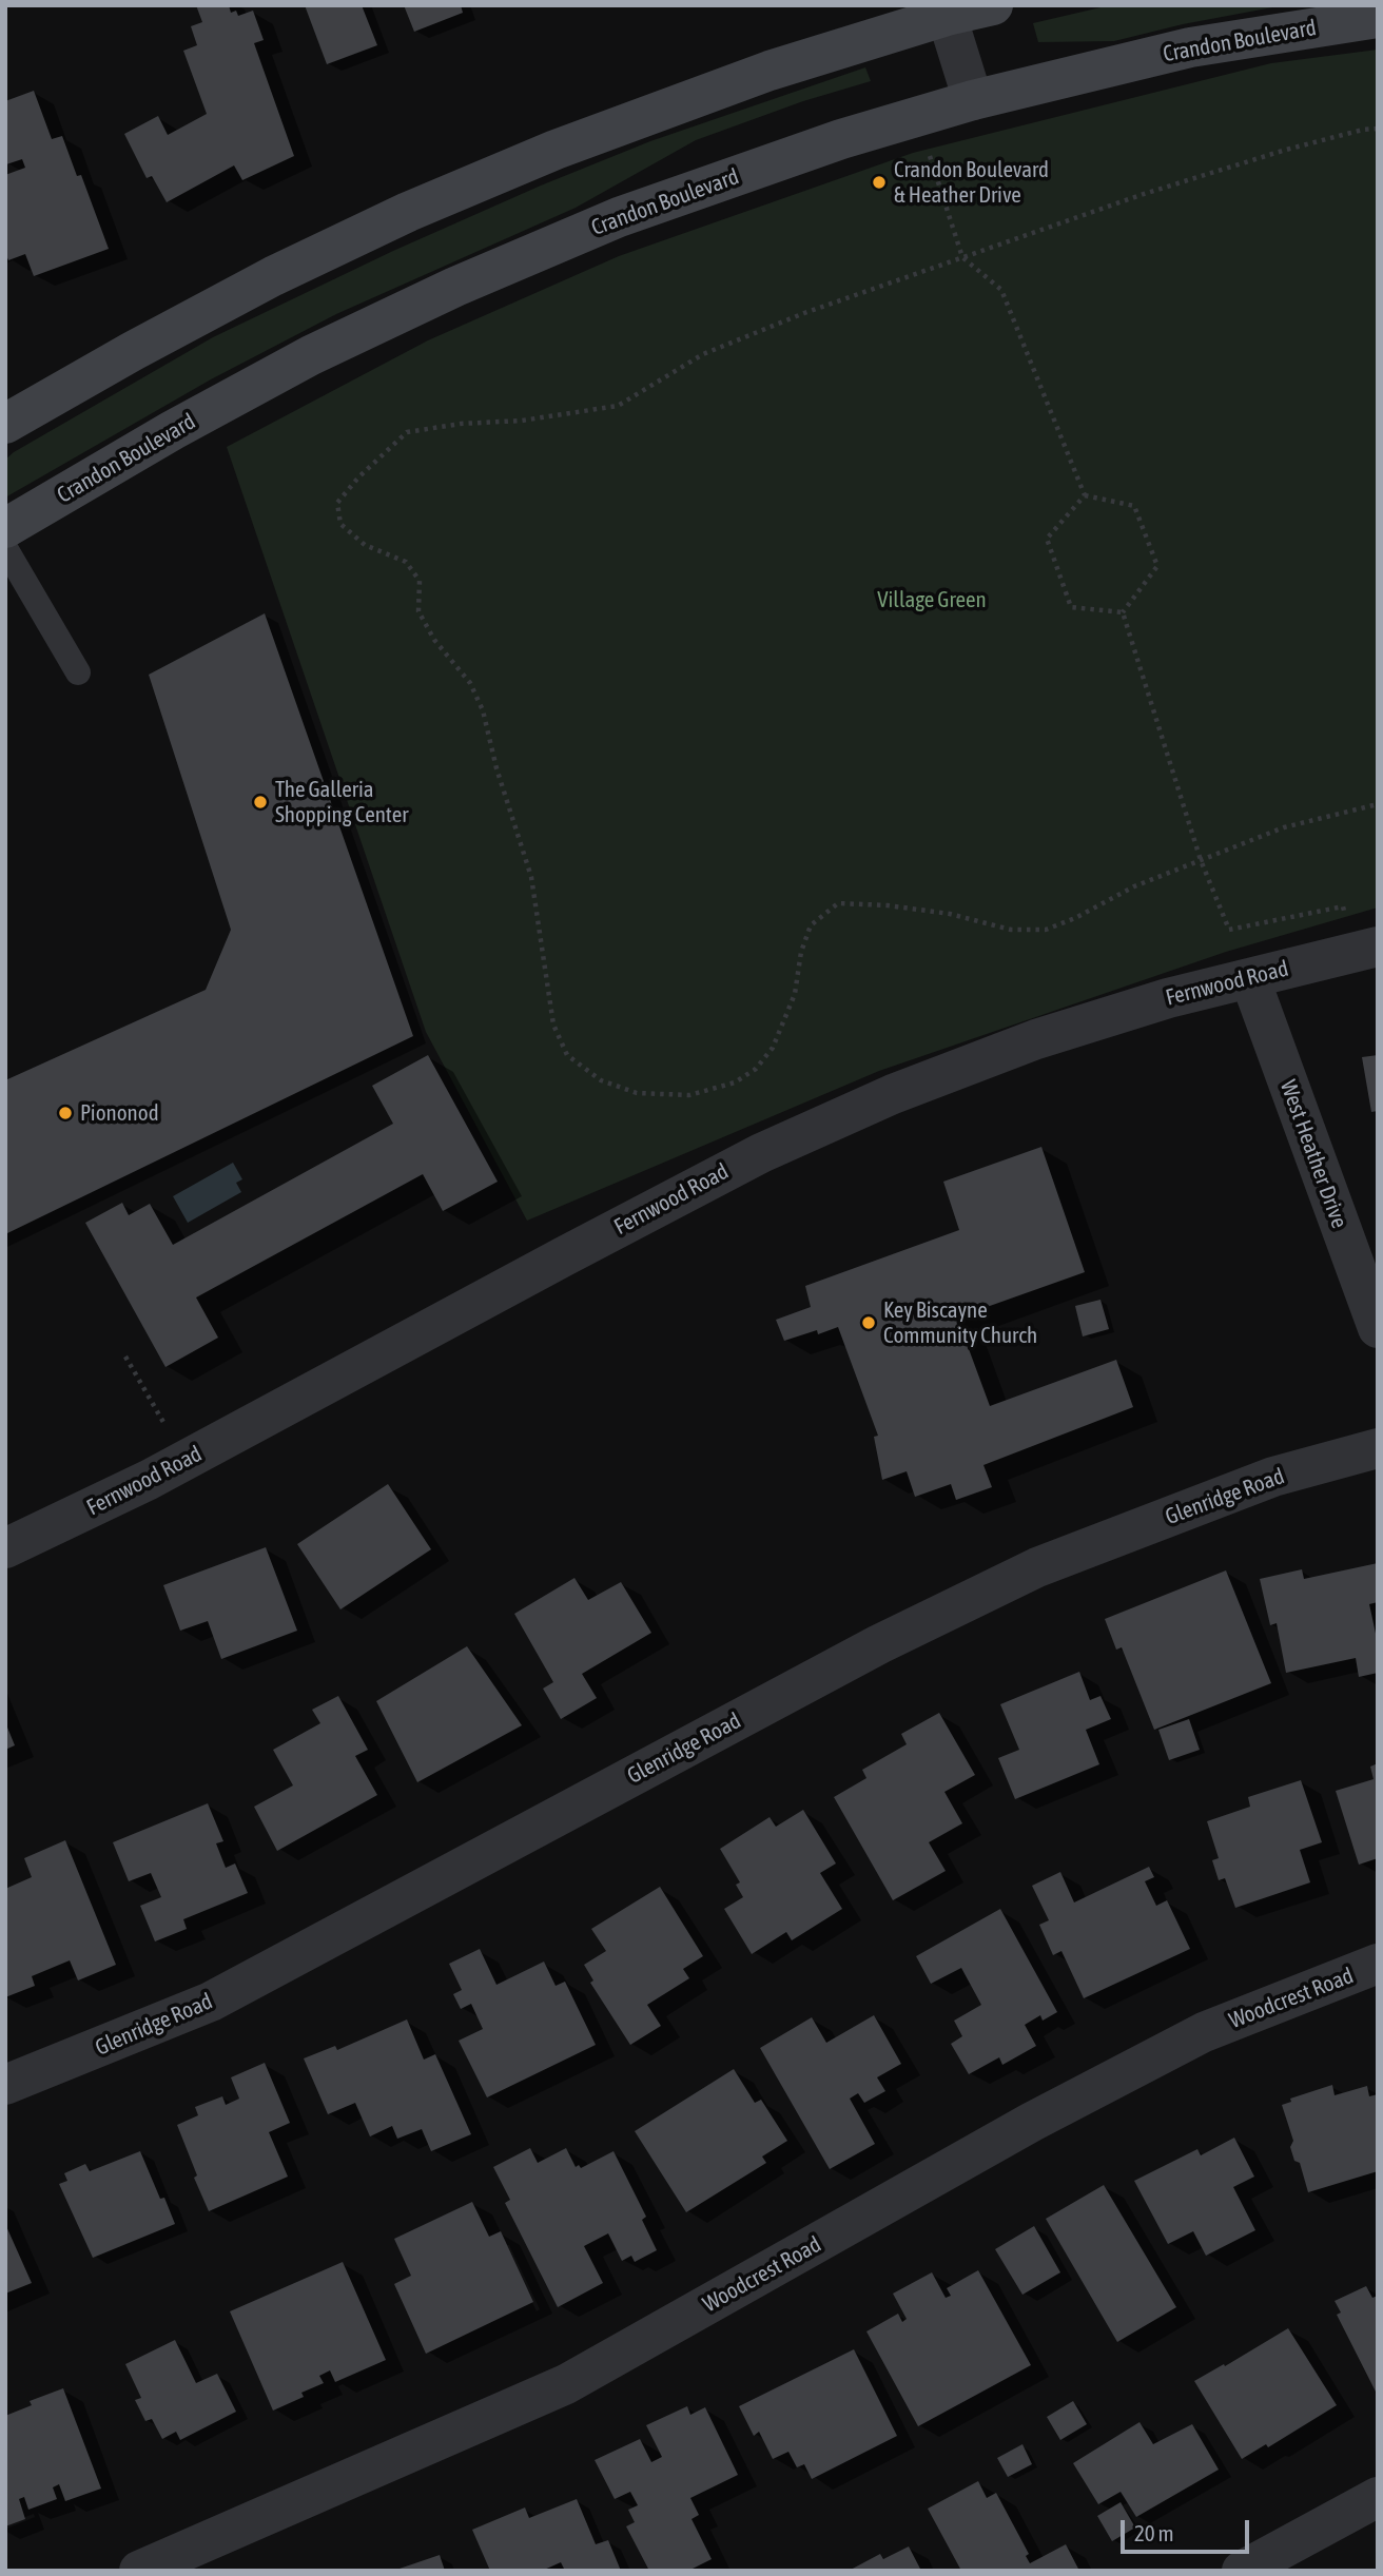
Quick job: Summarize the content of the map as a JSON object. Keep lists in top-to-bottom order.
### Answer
{
  "streets": {
    "main road": ["Crandon Boulevard"],
    "street": [
      "Fernwood Road",
      "West Heather Drive",
      "Glenridge Road",
      "Woodcrest Road"
    ]
  },
  "crossings": [
    ["Fernwood Road", "West Heather Drive"]
  ],
  "parks": ["Village Green"],
  "places": [
    "Crandon Boulevard & Heather Drive",
    "The Galleria Shopping Center",
    "Piononod",
    "Key Biscayne Community Church"
  ],
  "scale_bar": "20 m"
}
